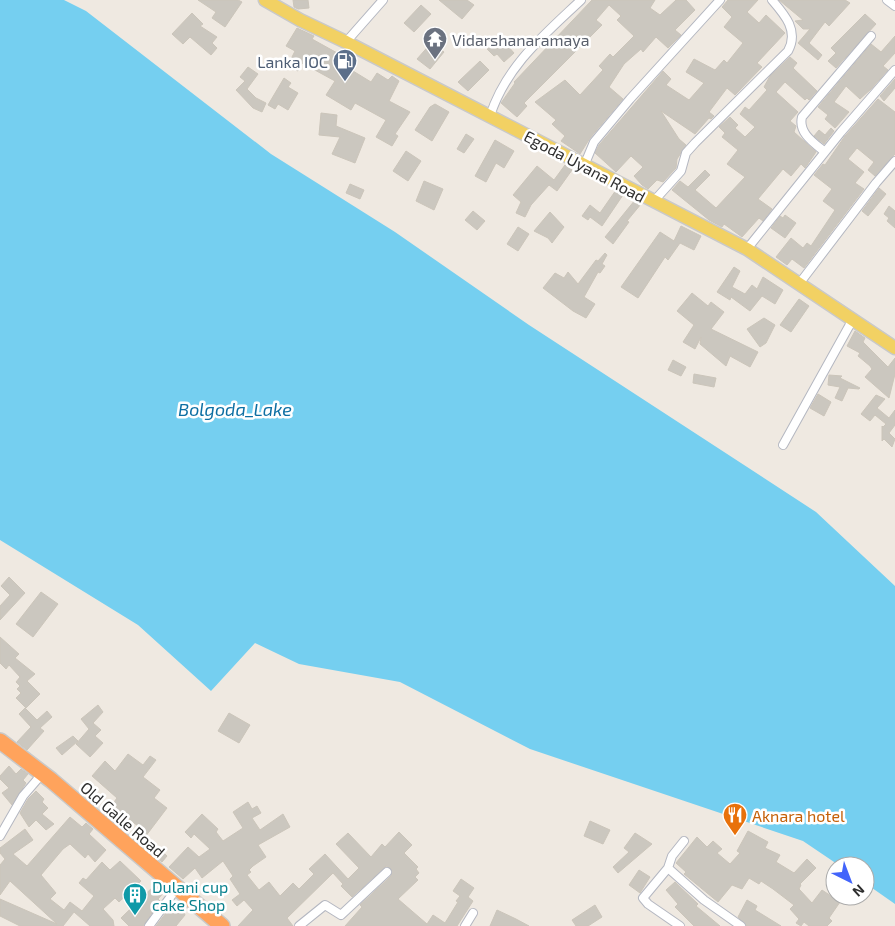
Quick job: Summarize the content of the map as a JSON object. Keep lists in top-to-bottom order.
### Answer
{
  "streets": {
    "highway": ["Old Galle Road"],
    "main road": ["Egoda Uyana Road"]
  },
  "water": ["Bolgoda_Lake"],
  "places": {
    "temple": ["Vidarshanaramaya"],
    "fuel station": ["Lanka IOC"],
    "restaurant": ["Aknara hotel"],
    "building": ["Dulani cup cake Shop"]
  },
  "north": "bottom right"
}
